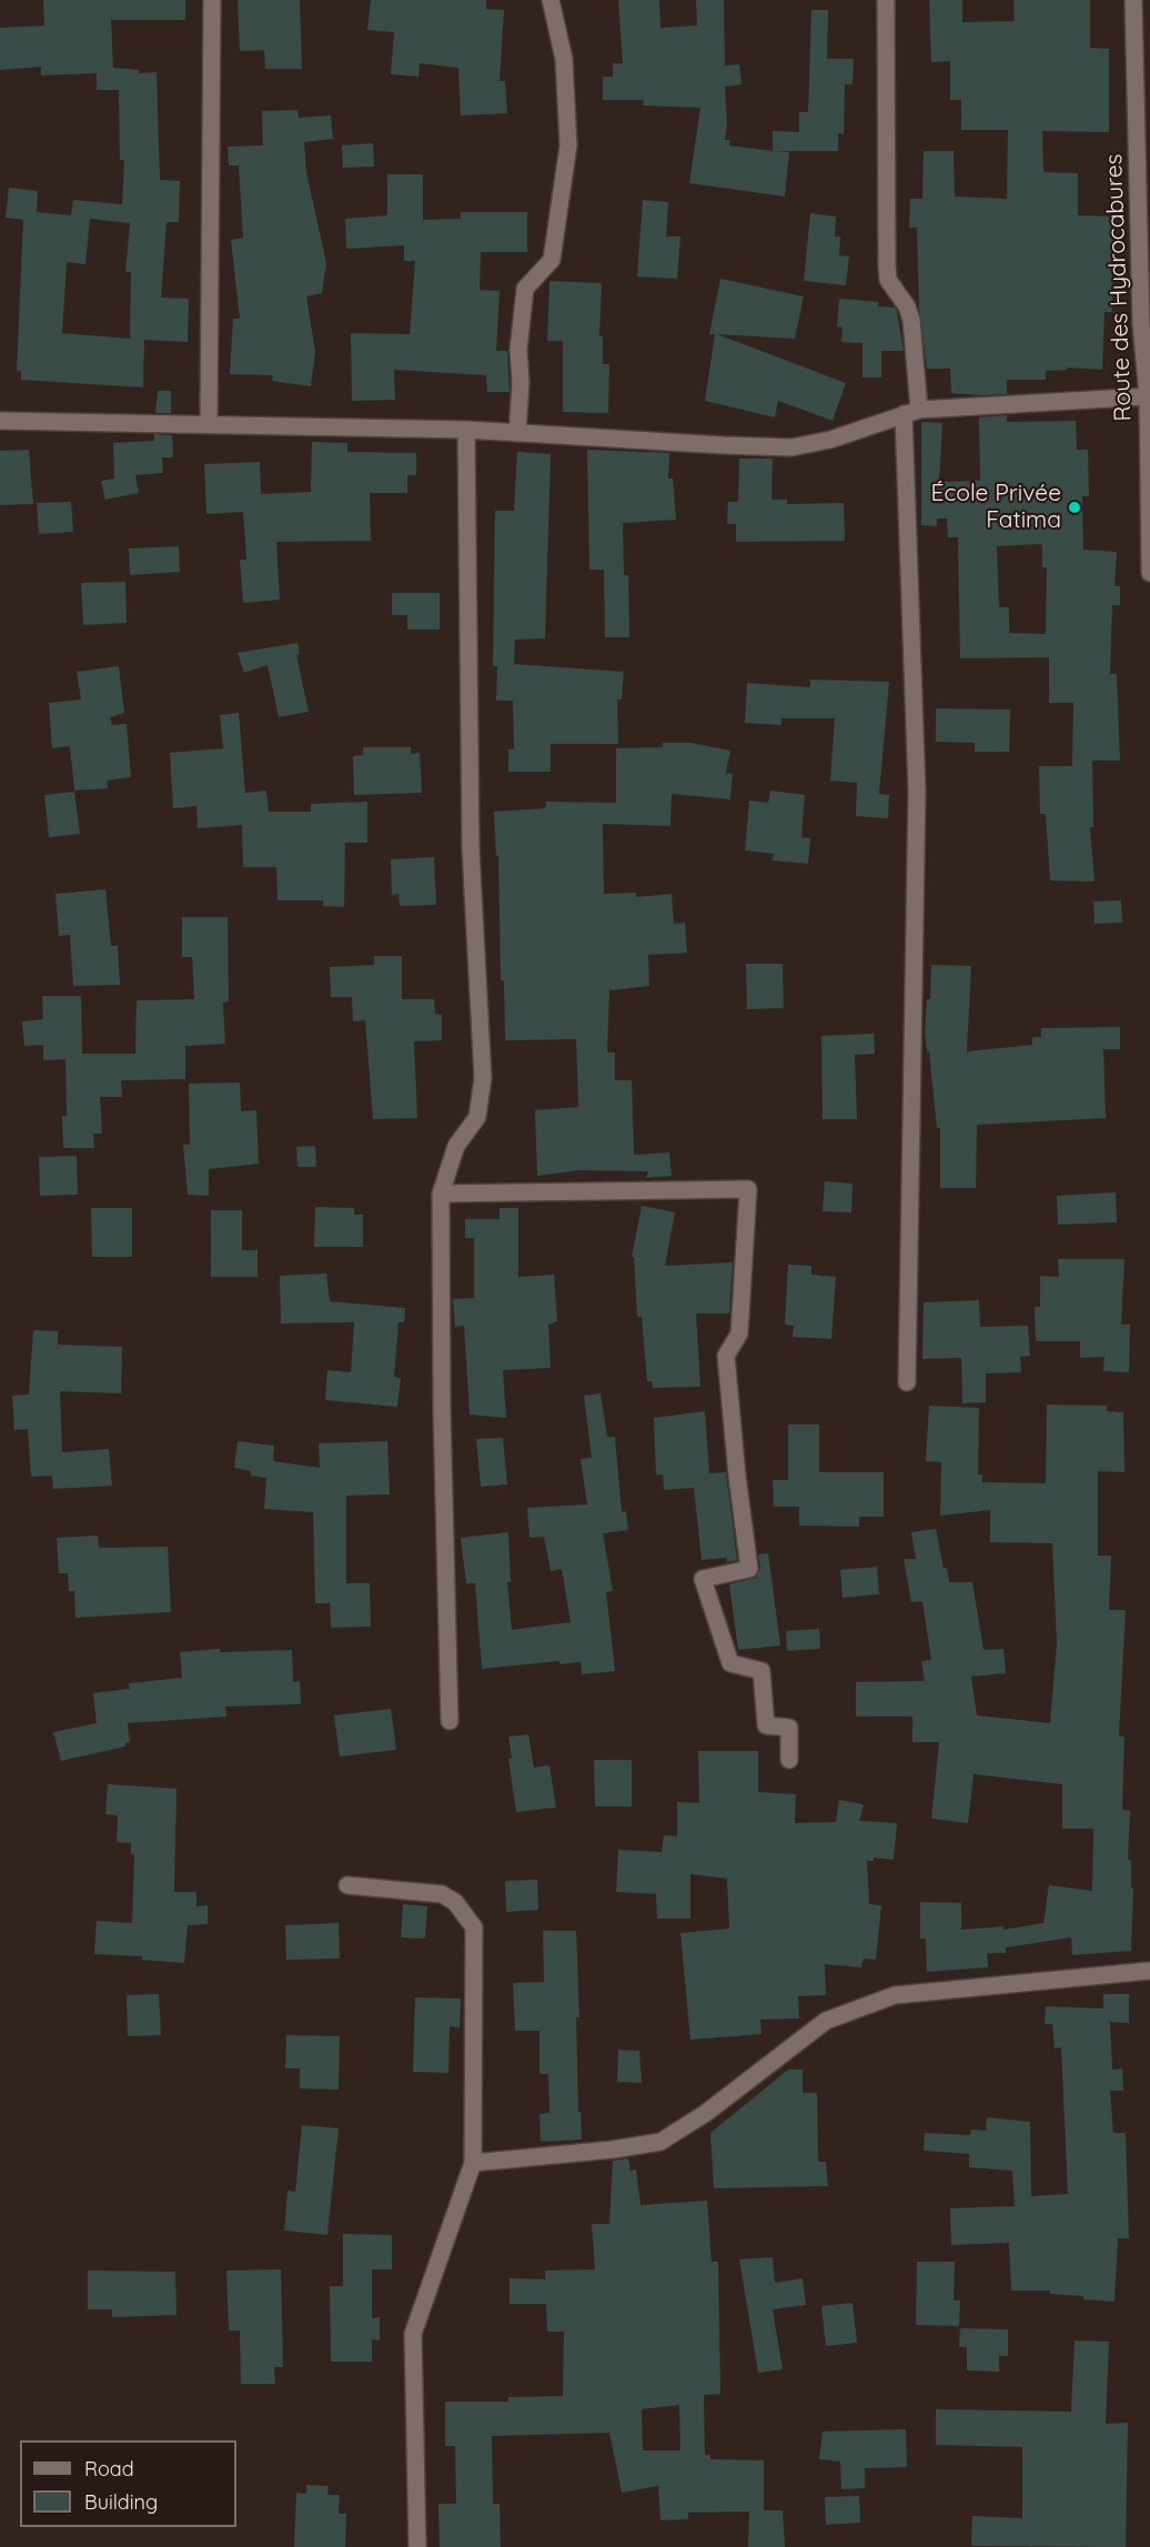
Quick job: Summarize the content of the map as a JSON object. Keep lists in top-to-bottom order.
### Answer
{
  "streets": {
    "street": ["Route des Hydrocabures"]
  },
  "places": ["École Privée Fatima"],
  "legend": ["Road", "Building"]
}
